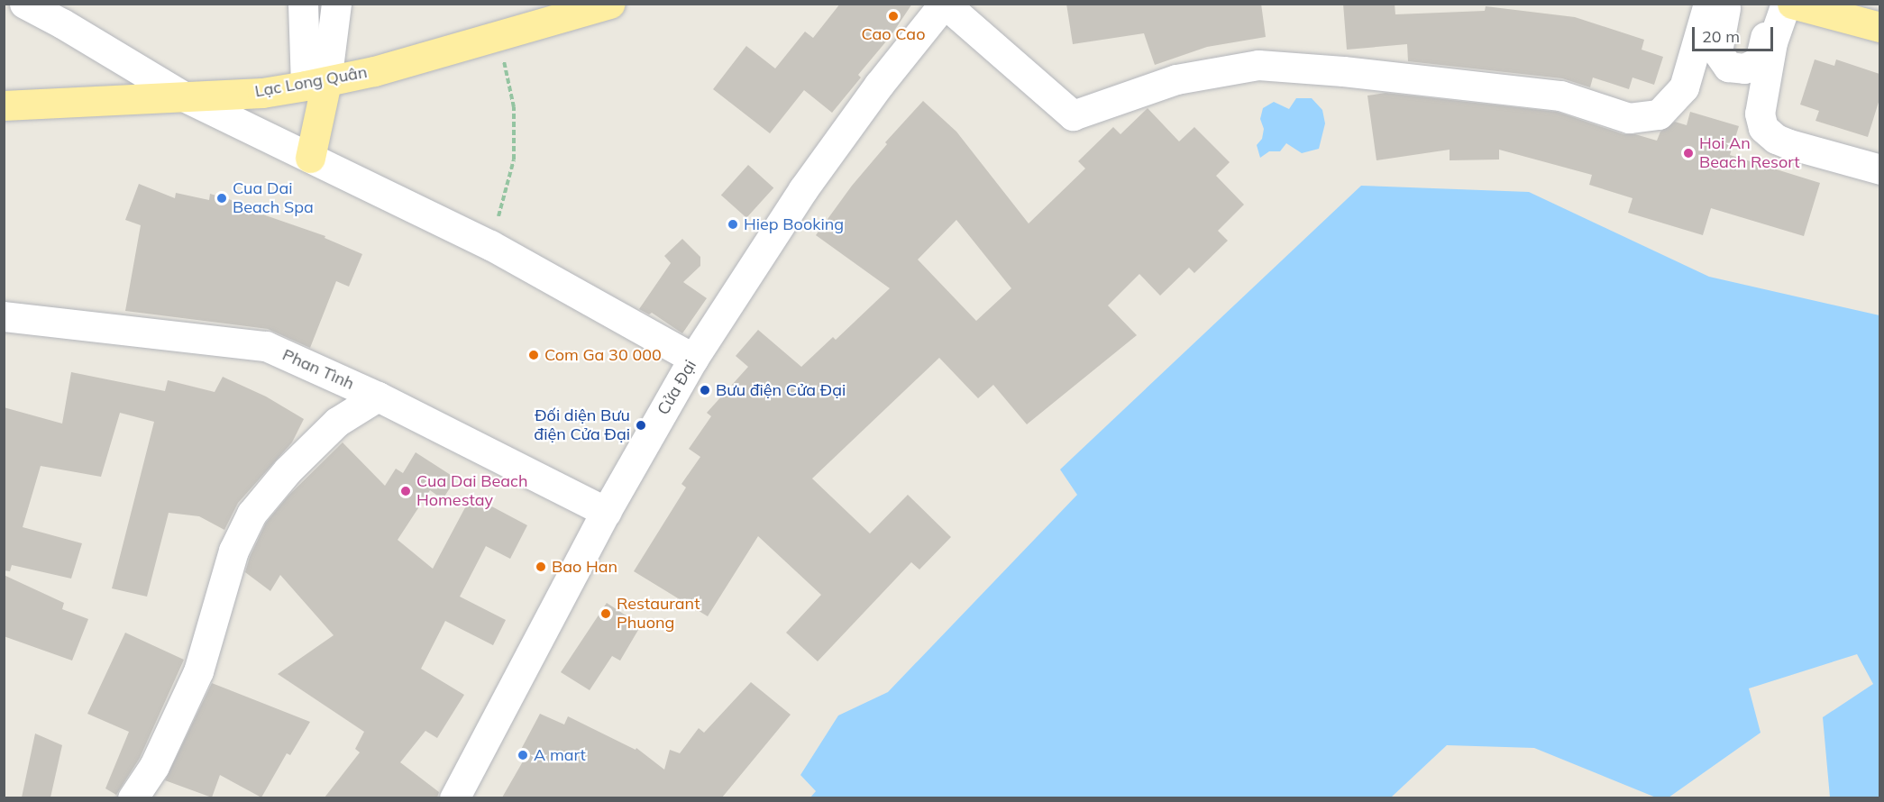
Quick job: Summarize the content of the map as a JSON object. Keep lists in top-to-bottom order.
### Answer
{
  "streets": {
    "main road": ["Lạc Long Quân"],
    "street": ["Phan Tình", "Cửa Đại"]
  },
  "crossings": [
    ["Phan Tình", "Cửa Đại"]
  ],
  "places": [
    "Cao Cao",
    "Hoi An Beach Resort",
    "Cua Dai Beach Spa",
    "Hiep Booking",
    "Com Ga 30 000",
    "Bưu điện Cửa Đại",
    "Đối diện Bưu điện Cửa Đại",
    "Cua Dai Beach Homestay",
    "Bao Han",
    "Restaurant Phuong",
    "A mart"
  ],
  "scale_bar": "20 m"
}
